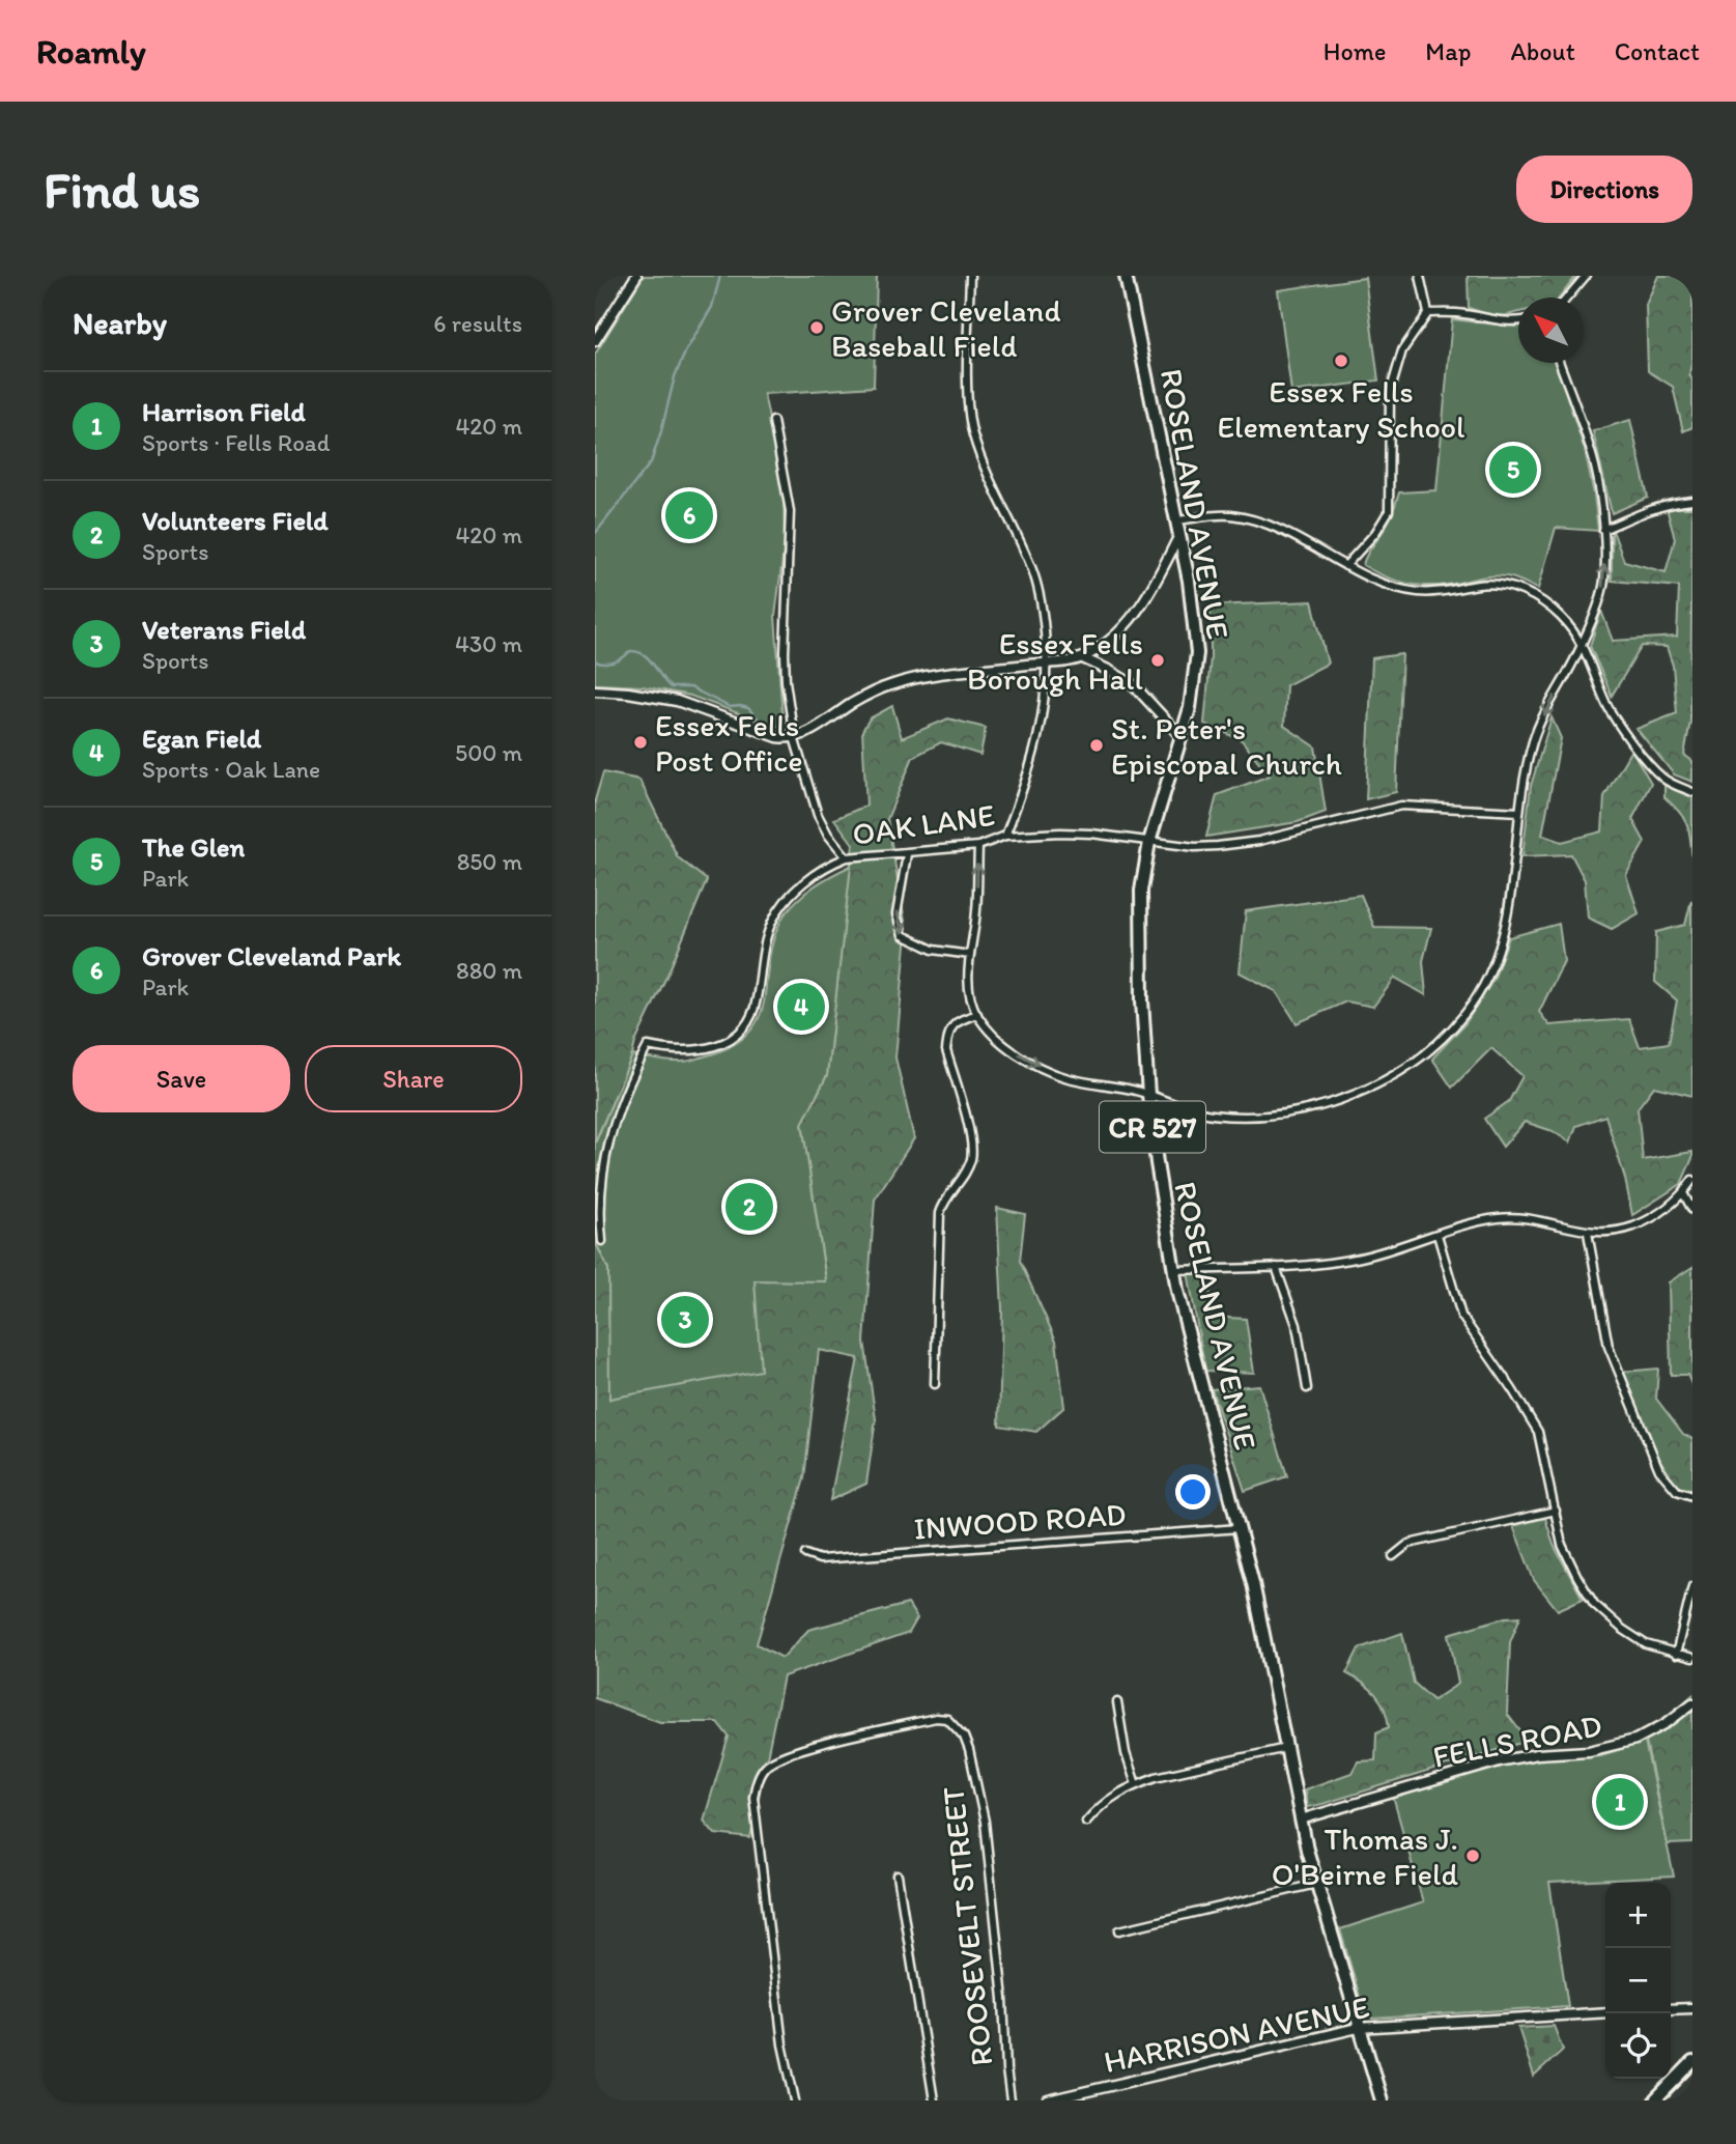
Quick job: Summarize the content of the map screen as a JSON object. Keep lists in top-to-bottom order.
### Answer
{
  "streets": {
    "main road": ["ROSELAND AVENUE", "CR 527"],
    "street": [
      "OAK LANE",
      "INWOOD ROAD",
      "FELLS ROAD",
      "ROOSEVELT STREET",
      "HARRISON AVENUE"
    ]
  },
  "crossings": [
    ["ROSELAND AVENUE", "OAK LANE"],
    ["ROSELAND AVENUE", "INWOOD ROAD"],
    ["ROSELAND AVENUE", "FELLS ROAD"],
    ["ROSELAND AVENUE", "HARRISON AVENUE"]
  ],
  "places": [
    "Grover Cleveland Baseball Field",
    "Essex Fells Elementary School",
    "Essex Fells Borough Hall",
    "Essex Fells Post Office",
    "St. Peter's Episcopal Church",
    "Thomas J. O'Beirne Field"
  ],
  "north": "top left",
  "page": {
    "header": "Roamly",
    "nav": [
      "Home",
      "Map",
      "About",
      "Contact"
    ],
    "buttons": [
      "Directions",
      ["Save", "Share"]
    ],
    "title": "Find us",
    "heading": ["Nearby", "6 results"],
    "list": [
      {
        "mark": "1",
        "name": "Harrison Field",
        "note": "Sports · Fells Road",
        "value": "420 m"
      },
      {
        "mark": "2",
        "name": "Volunteers Field",
        "note": "Sports",
        "value": "420 m"
      },
      {
        "mark": "3",
        "name": "Veterans Field",
        "note": "Sports",
        "value": "430 m"
      },
      {
        "mark": "4",
        "name": "Egan Field",
        "note": "Sports · Oak Lane",
        "value": "500 m"
      },
      {
        "mark": "5",
        "name": "The Glen",
        "note": "Park",
        "value": "850 m"
      },
      {
        "mark": "6",
        "name": "Grover Cleveland Park",
        "note": "Park",
        "value": "880 m"
      }
    ],
    "pins": [
      "5",
      "6",
      "4",
      "2",
      "3",
      "1"
    ],
    "map_buttons": ["+", "−"]
  }
}
